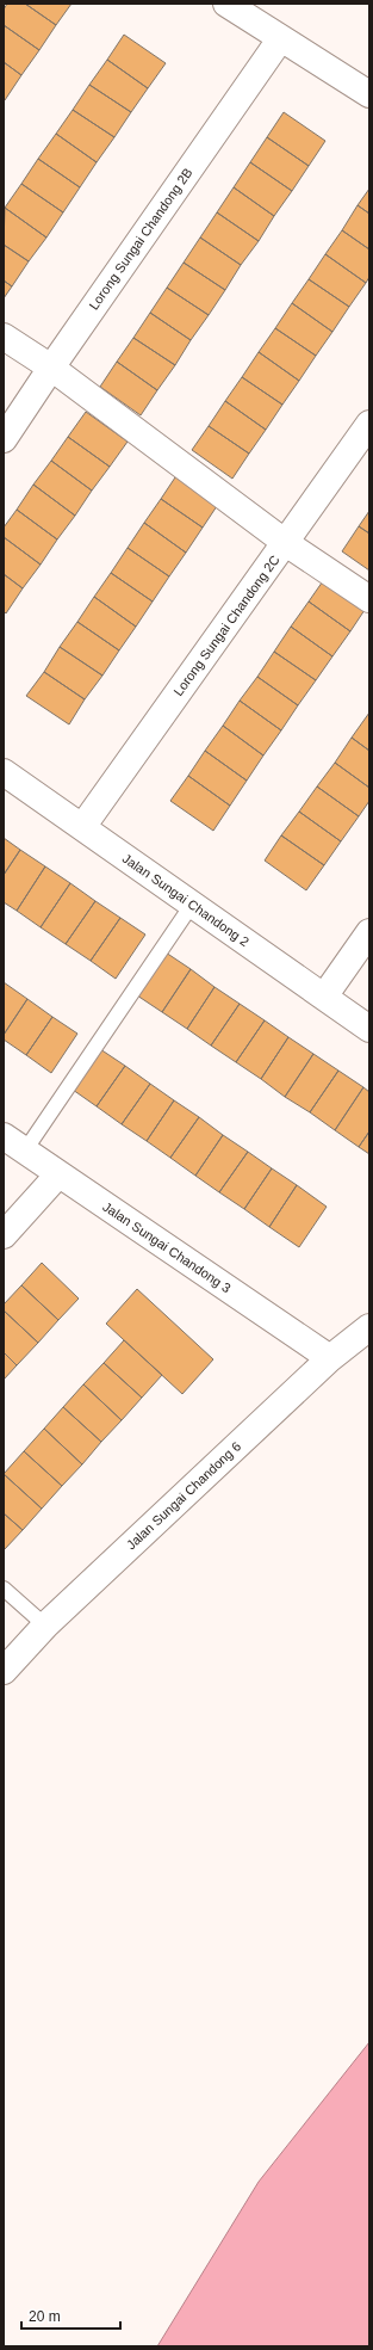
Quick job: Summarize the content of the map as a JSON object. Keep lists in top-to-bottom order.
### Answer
{
  "streets": {
    "street": [
      "Lorong Sungai Chandong 2B",
      "Lorong Sungai Chandong 2C",
      "Jalan Sungai Chandong 2",
      "Jalan Sungai Chandong 3",
      "Jalan Sungai Chandong 6"
    ]
  },
  "crossings": [
    ["Lorong Sungai Chandong 2C", "Jalan Sungai Chandong 2"],
    ["Jalan Sungai Chandong 3", "Jalan Sungai Chandong 6"]
  ],
  "scale_bar": "20 m"
}
